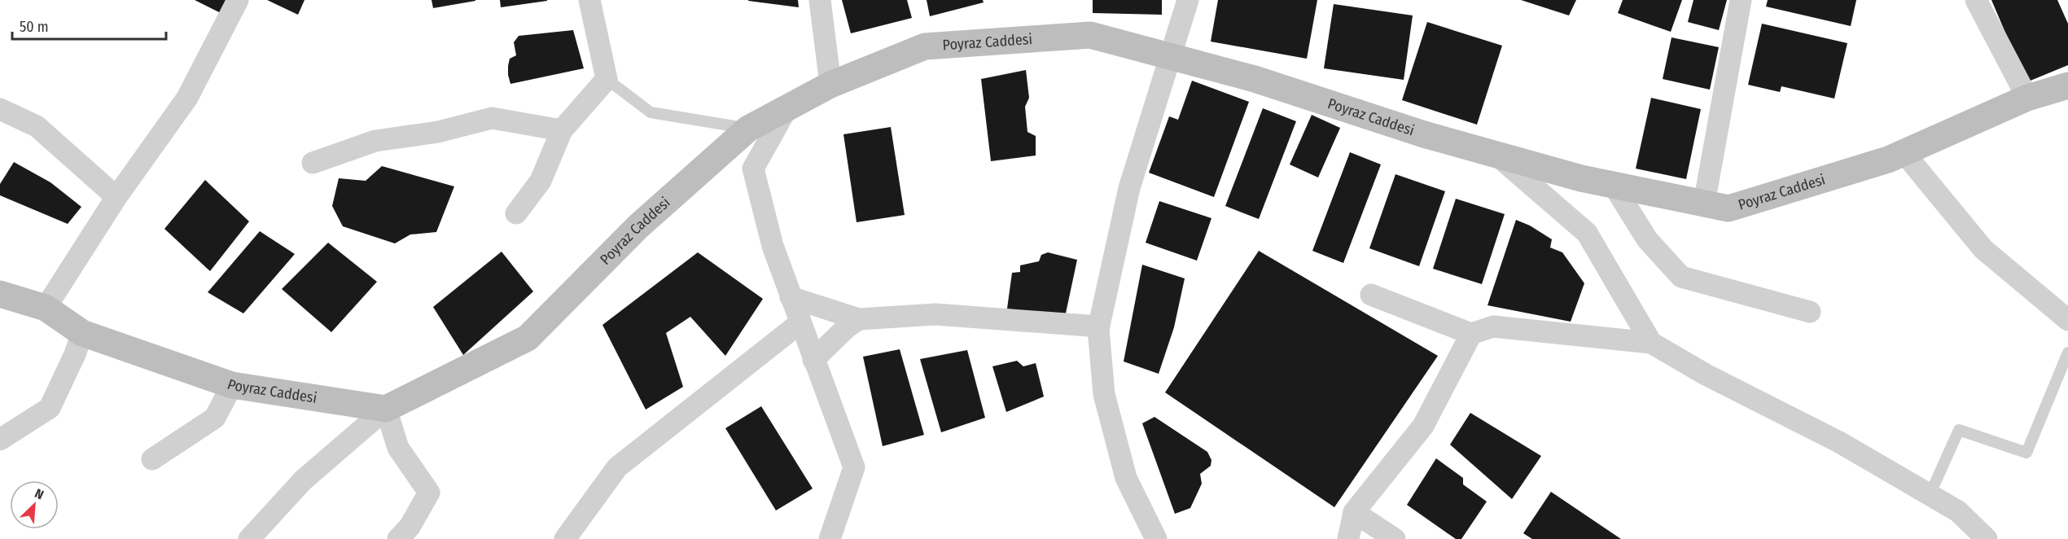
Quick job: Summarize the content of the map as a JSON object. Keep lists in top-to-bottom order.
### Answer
{
  "streets": {
    "street": ["Poyraz Caddesi"]
  },
  "scale_bar": "50 m",
  "north": "top right"
}
